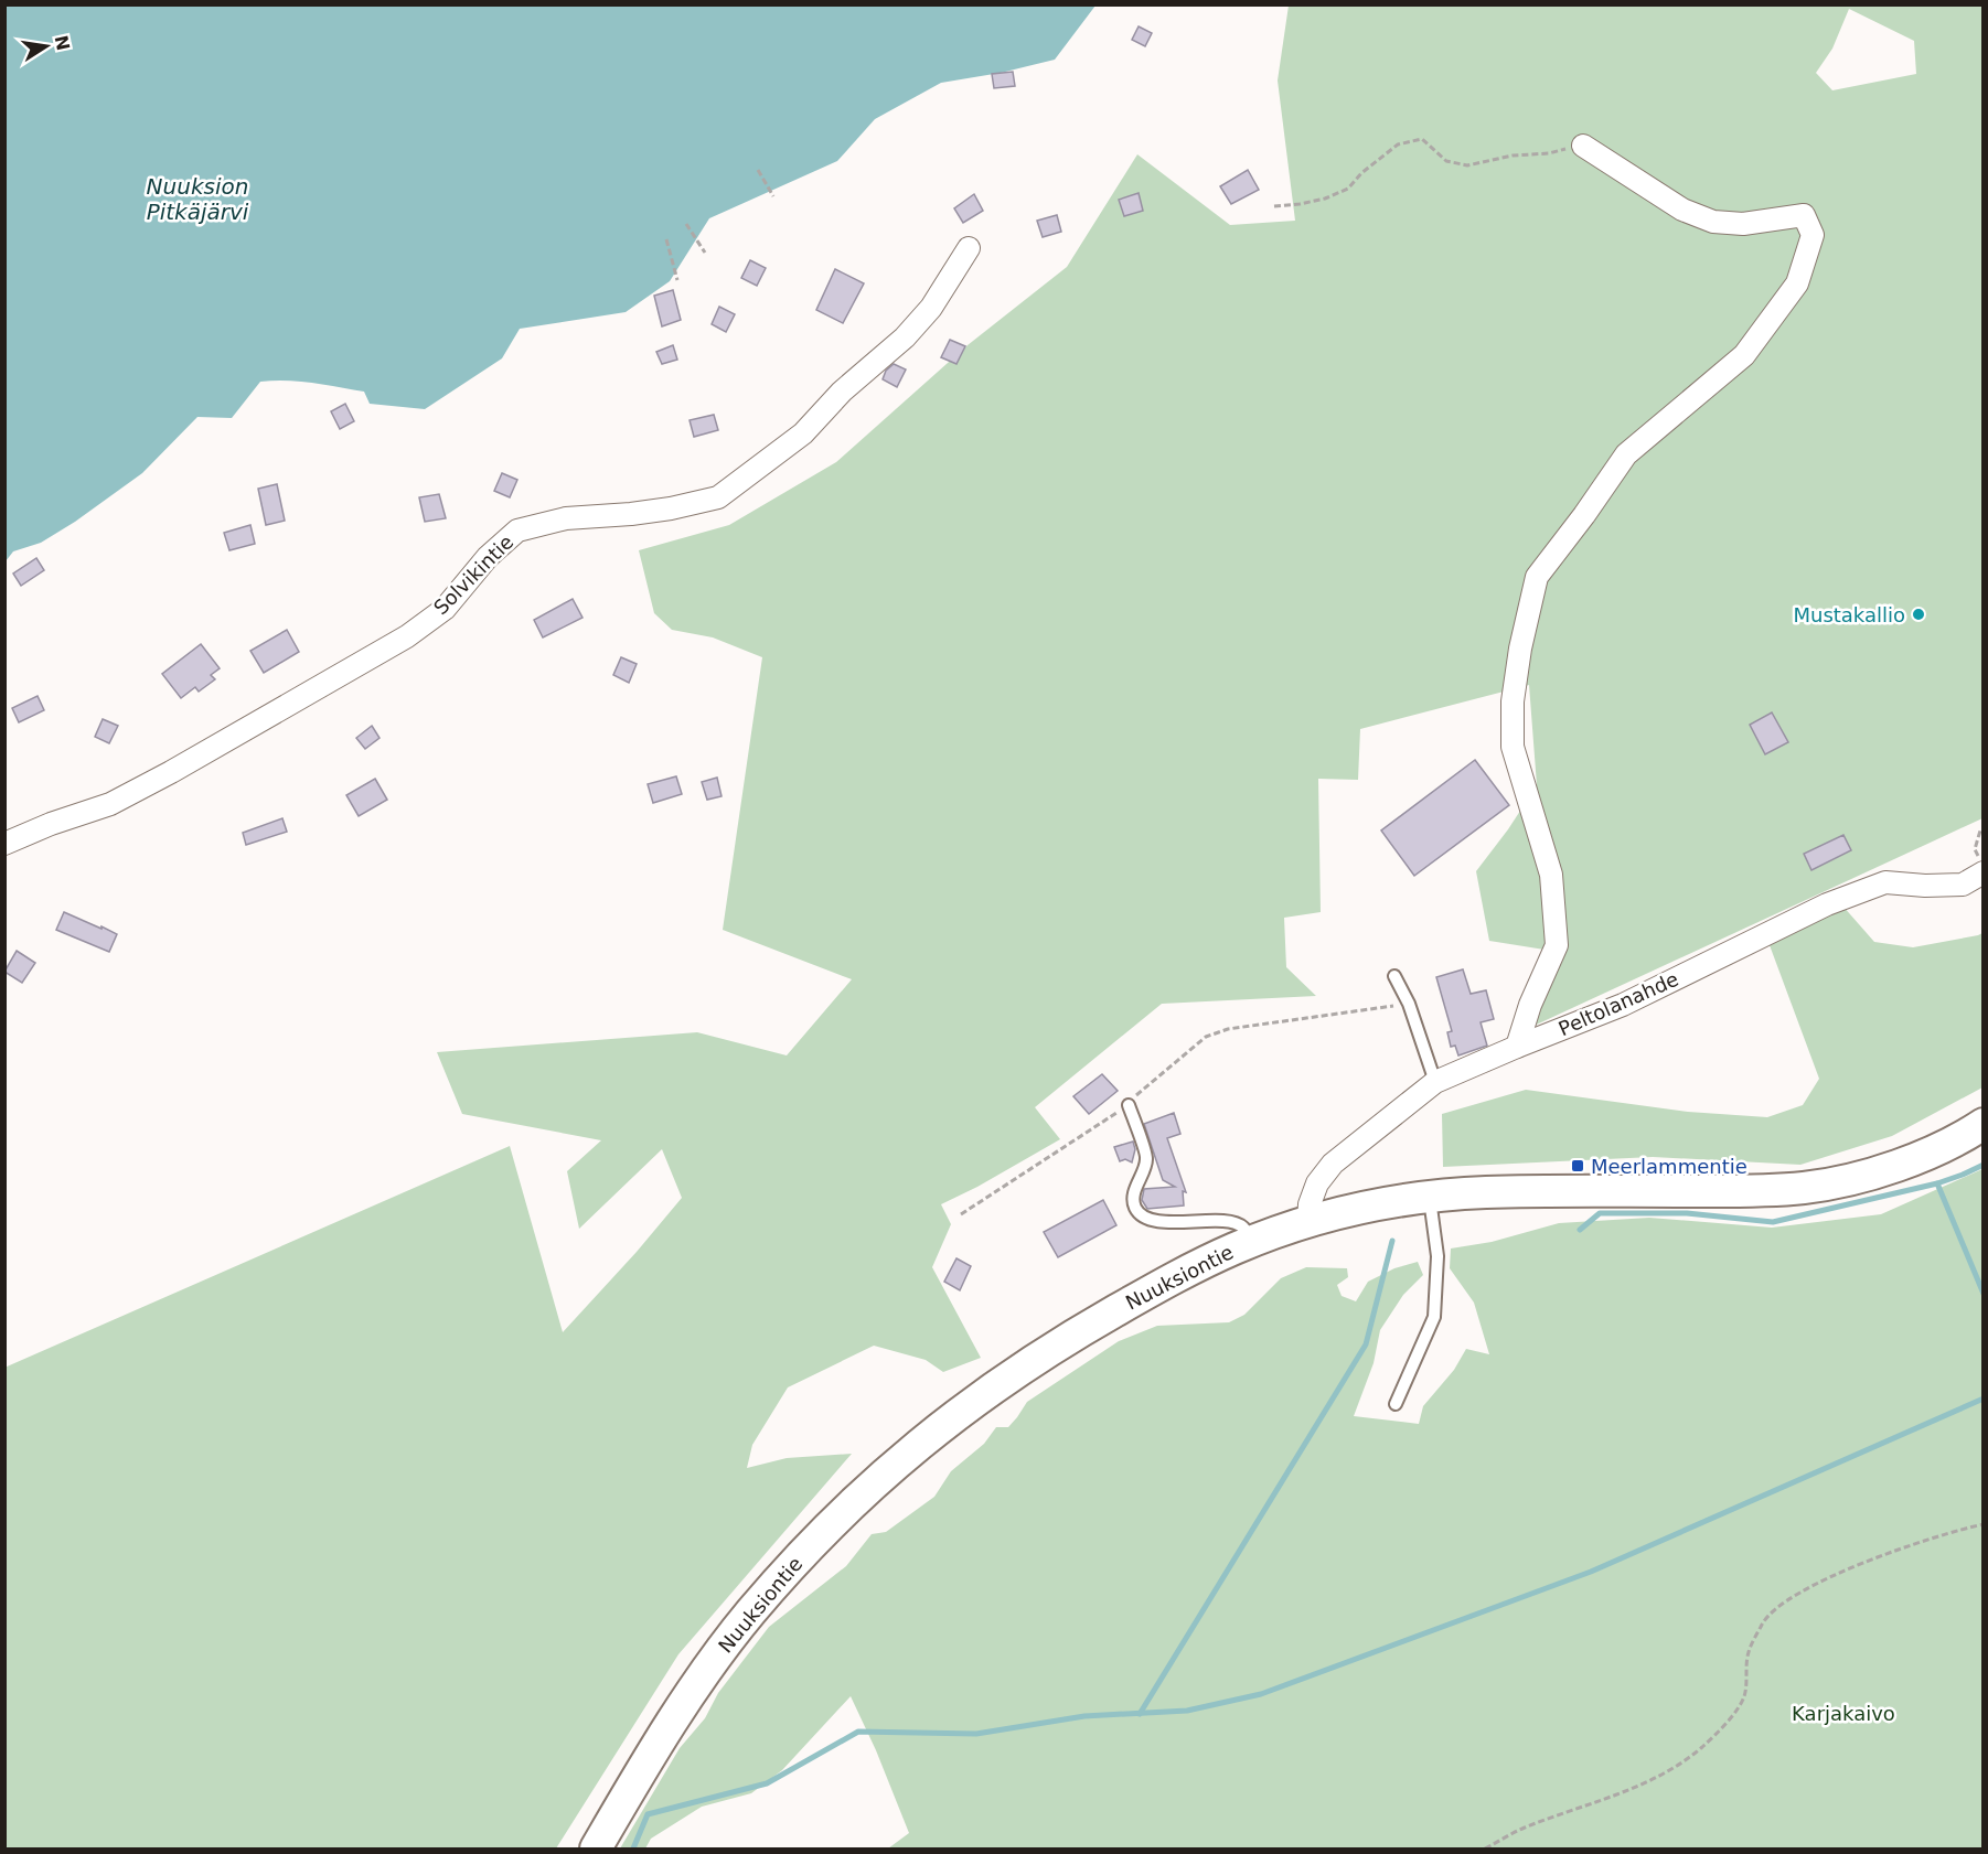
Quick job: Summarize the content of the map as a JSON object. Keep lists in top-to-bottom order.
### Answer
{
  "streets": {
    "street": ["Solvikintie", "Peltolanahde", "Nuuksiontie"]
  },
  "crossings": [
    ["Peltolanahde", "Nuuksiontie"]
  ],
  "water": ["Nuuksion Pitkäjärvi"],
  "parks": ["Karjakaivo"],
  "places": {
    "other": ["Mustakallio"],
    "transit": ["Meerlammentie"]
  },
  "north": "right"
}
